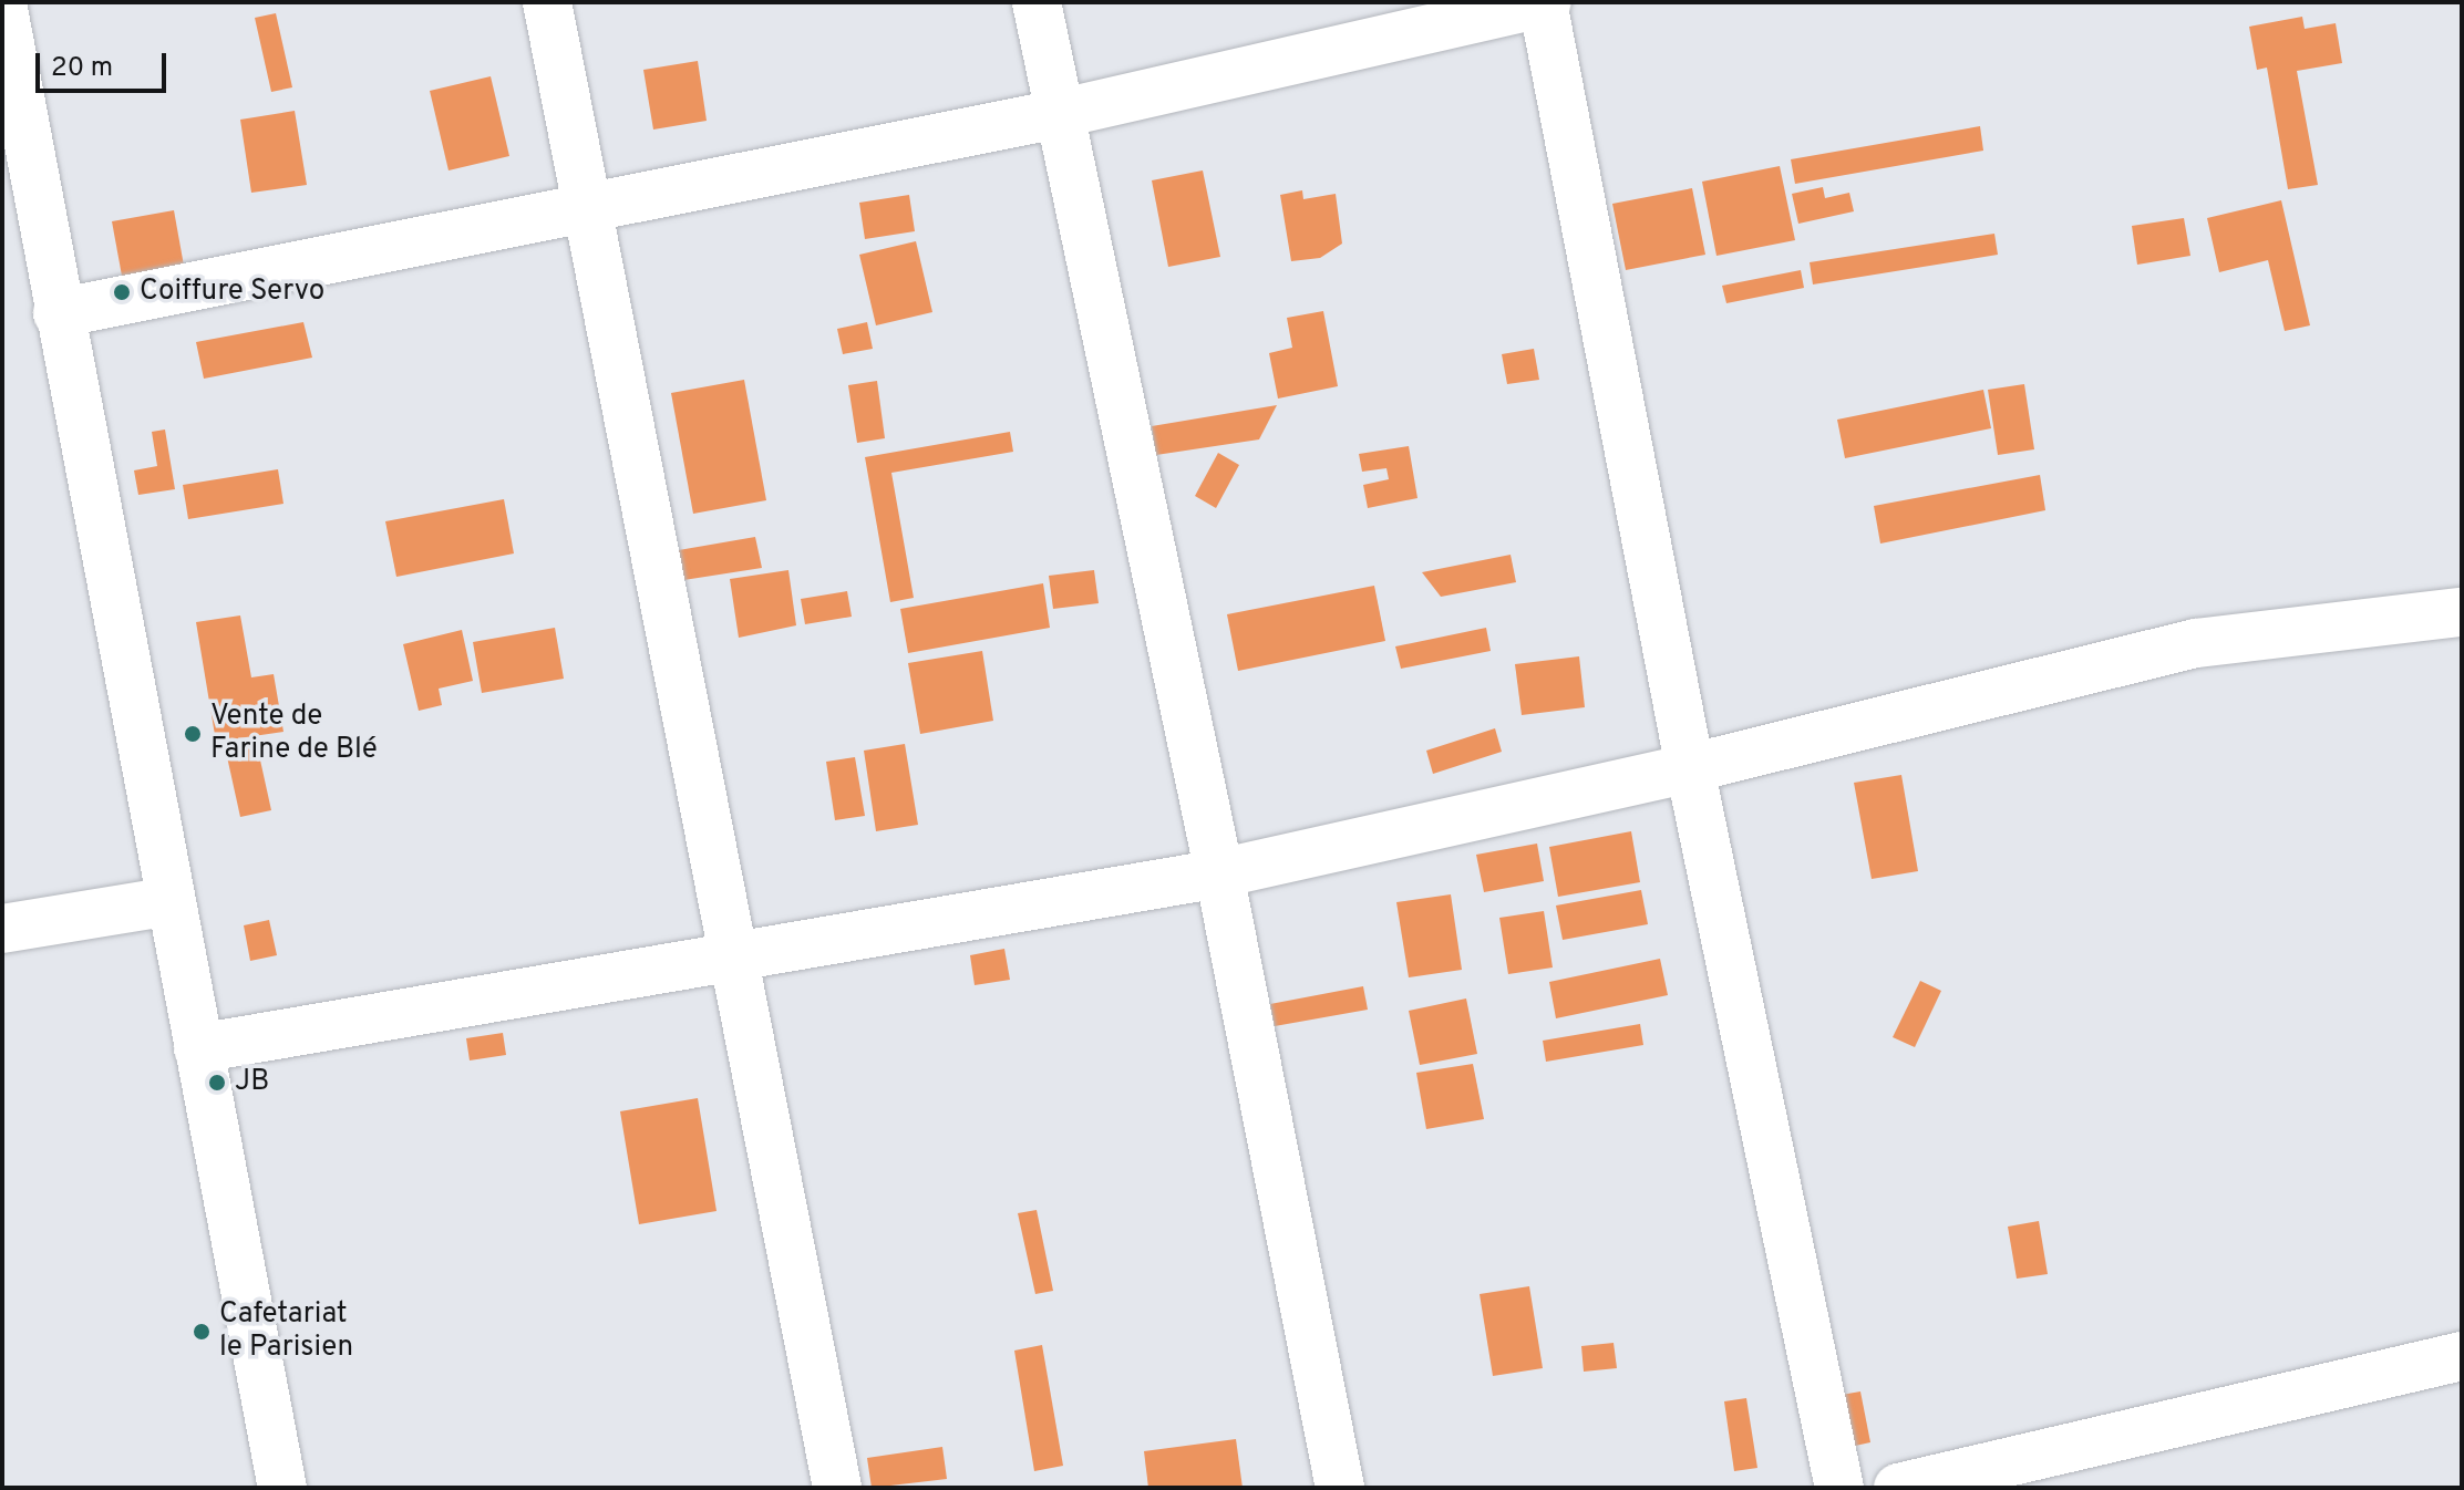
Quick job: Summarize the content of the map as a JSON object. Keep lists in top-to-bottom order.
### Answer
{
  "places": [
    "Coiffure Servo",
    "Vente de Farine de Blé",
    "JB",
    "Cafetariat le Parisien"
  ],
  "scale_bar": "20 m"
}
